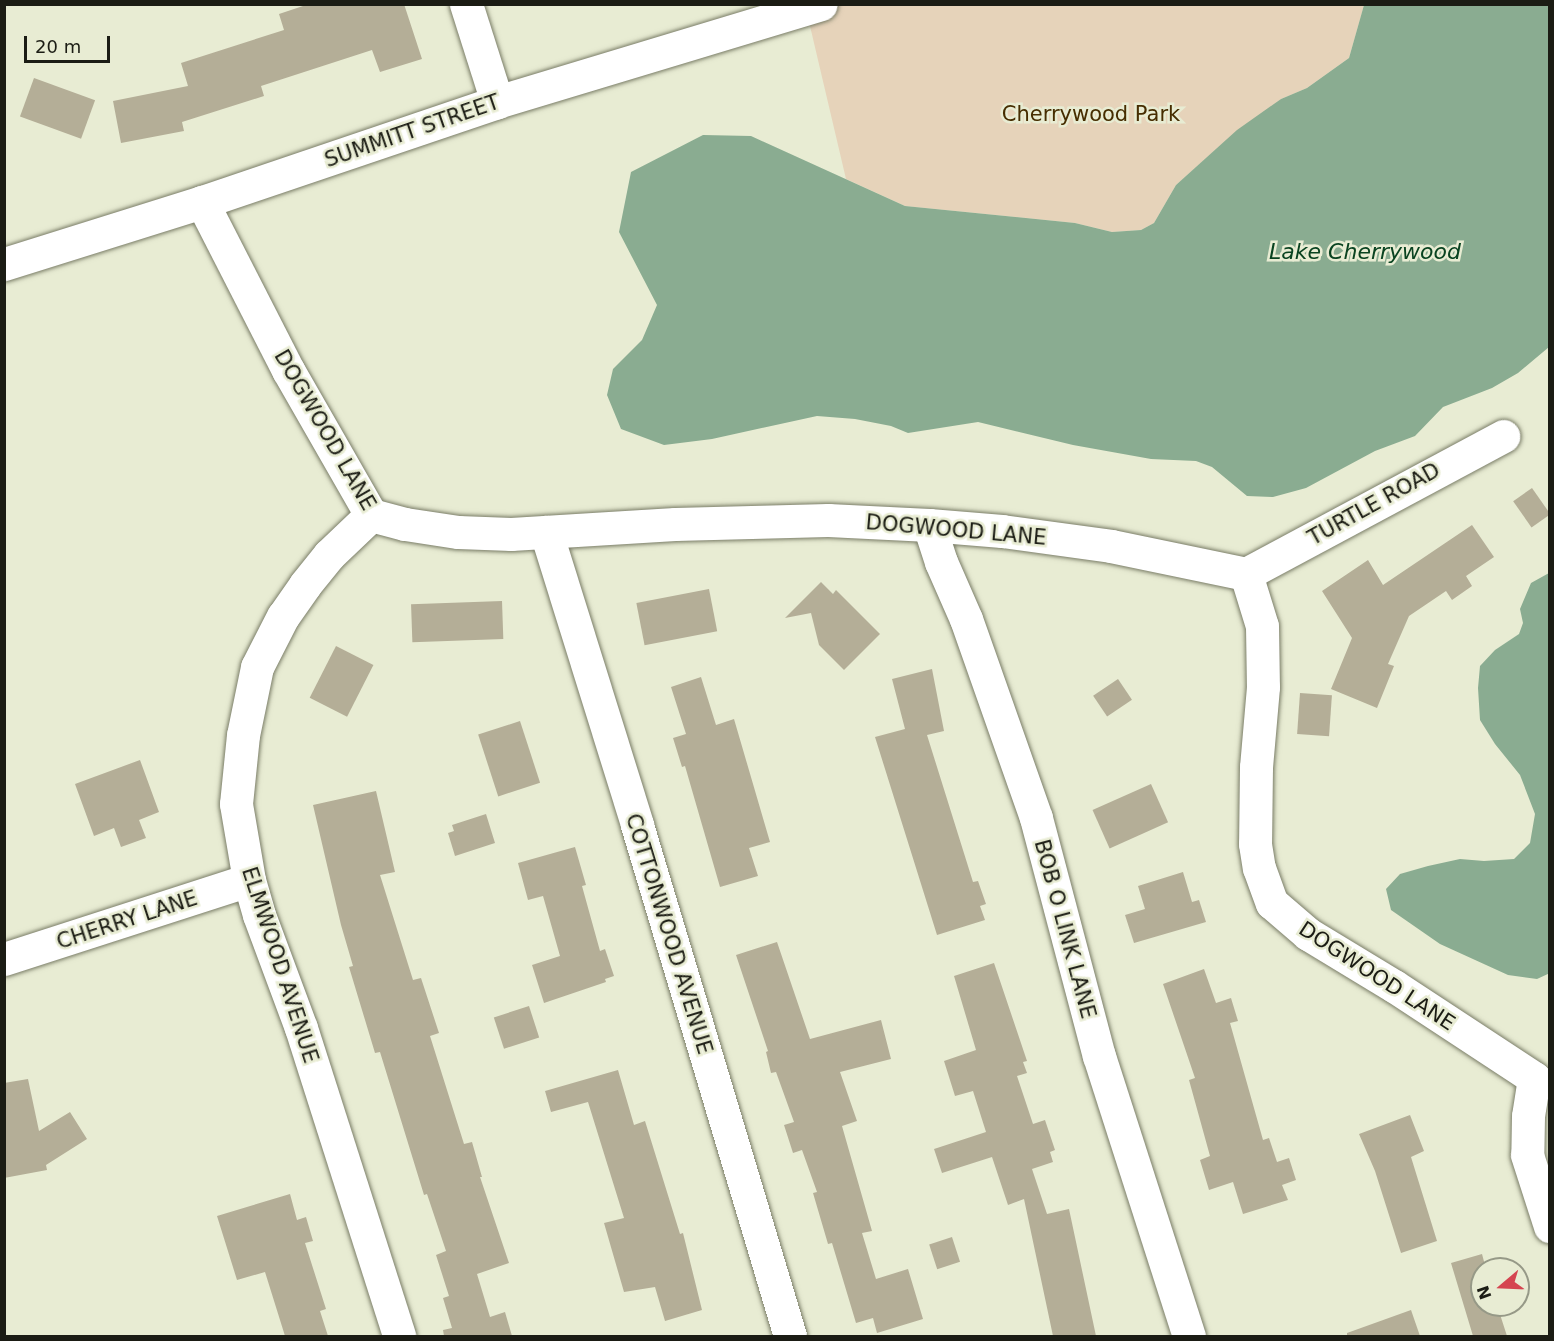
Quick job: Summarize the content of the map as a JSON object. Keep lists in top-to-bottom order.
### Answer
{
  "streets": {
    "street": [
      "SUMMITT STREET",
      "DOGWOOD LANE",
      "TURTLE ROAD",
      "CHERRY LANE",
      "BOB O LINK LANE",
      "COTTONWOOD AVENUE",
      "ELMWOOD AVENUE"
    ]
  },
  "crossings": [
    ["SUMMITT STREET", "DOGWOOD LANE"],
    ["DOGWOOD LANE", "TURTLE ROAD"],
    ["DOGWOOD LANE", "BOB O LINK LANE"],
    ["DOGWOOD LANE", "COTTONWOOD AVENUE"],
    ["DOGWOOD LANE", "ELMWOOD AVENUE"],
    ["CHERRY LANE", "ELMWOOD AVENUE"]
  ],
  "water": ["Lake Cherrywood"],
  "parks": ["Cherrywood Park"],
  "scale_bar": "20 m",
  "north": "left"
}
